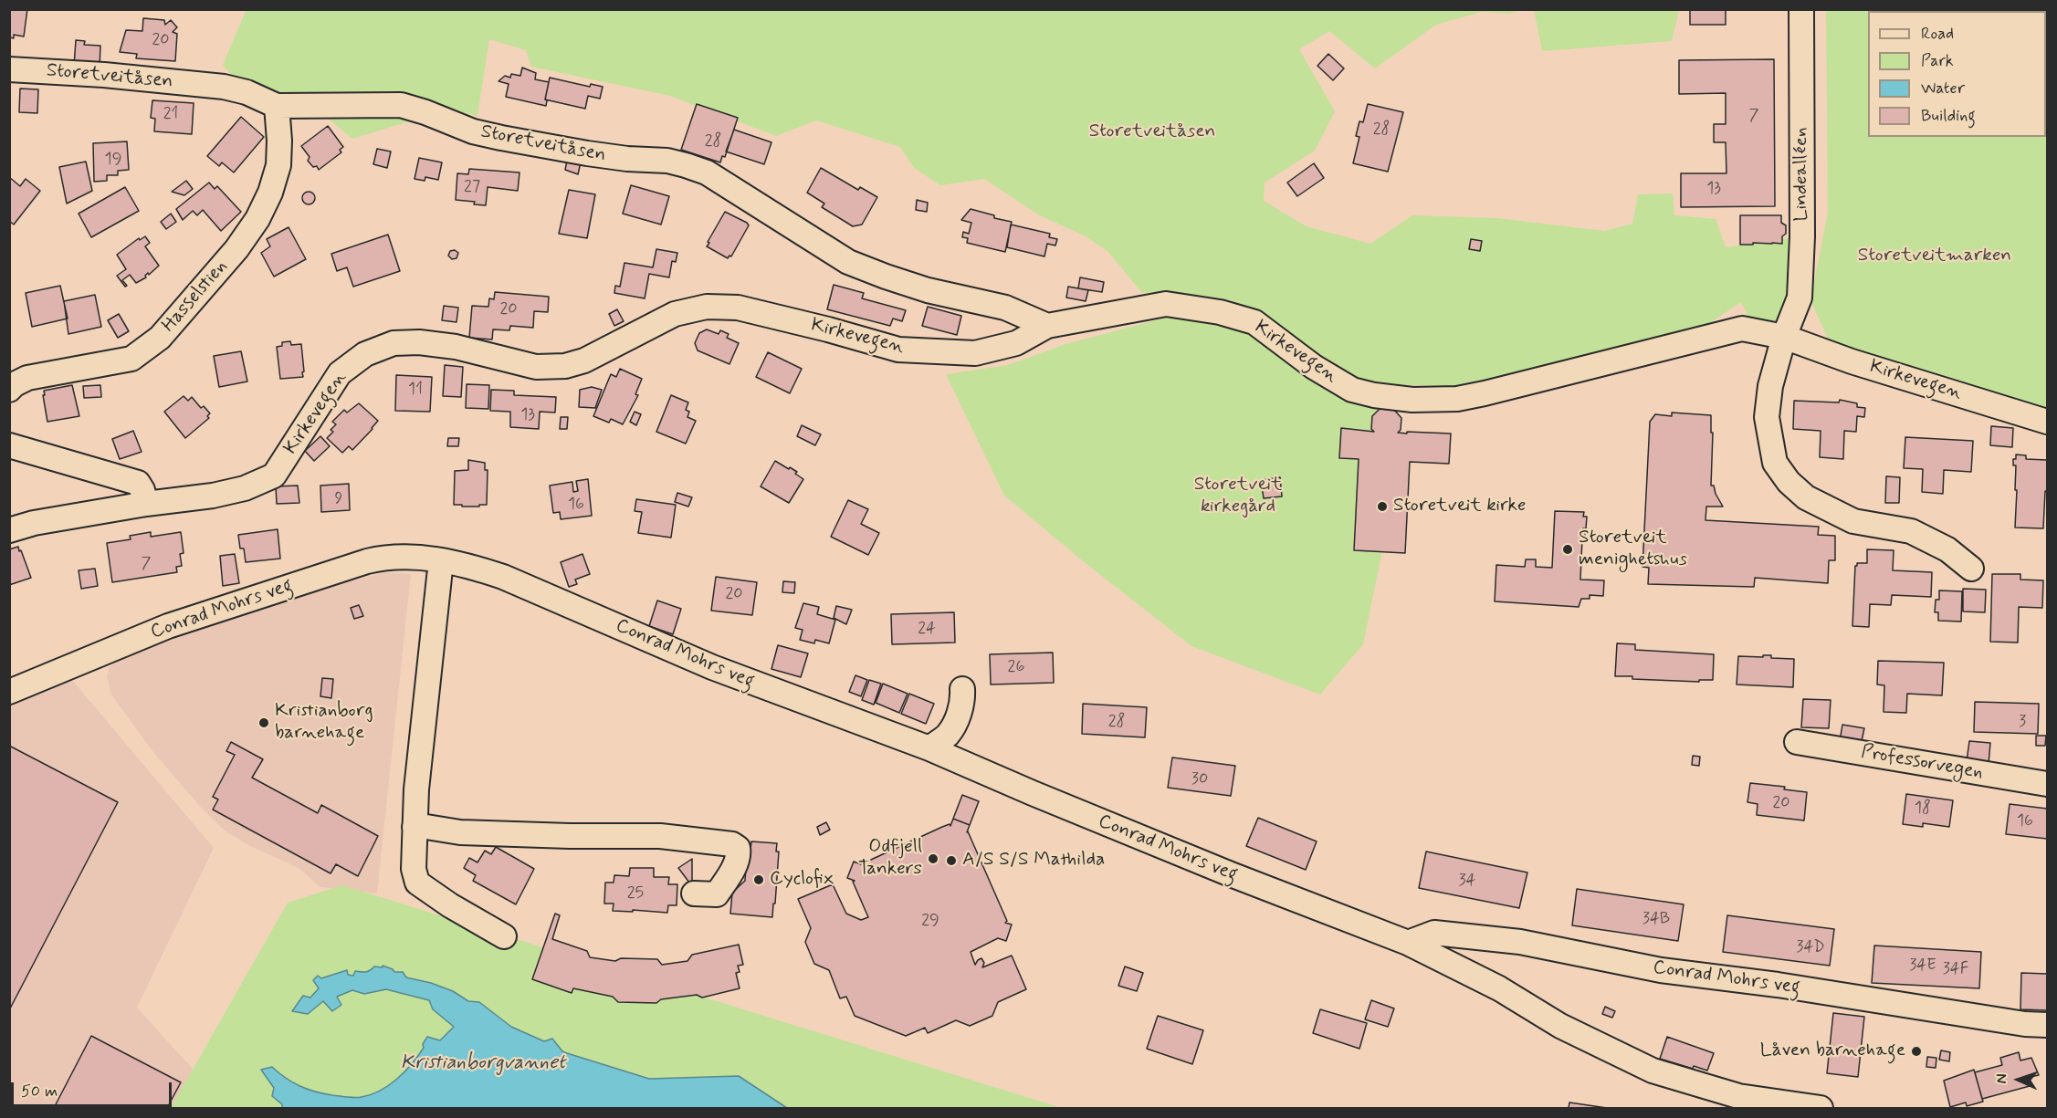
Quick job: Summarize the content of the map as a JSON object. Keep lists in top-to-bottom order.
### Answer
{
  "streets": {
    "street": [
      "Storetveitåsen",
      "Lindealléen",
      "Hasselstien",
      "Kirkevegen",
      "Conrad Mohrs veg",
      "Professorvegen"
    ]
  },
  "crossings": [
    ["Storetveitåsen", "Hasselstien"],
    ["Storetveitåsen", "Kirkevegen"],
    ["Lindealléen", "Kirkevegen"]
  ],
  "water": ["Kristianborgvannet"],
  "parks": ["Storetveitåsen", "Storetveitmarken", "Storetveit kirkegård"],
  "places": [
    "Storetveit kirke",
    "Storetveit menighetshus",
    "Kristianborg barnehage",
    "Odfjell Tankers",
    "A/S S/S Mathilda",
    "Cyclofix",
    "Låven barnehage"
  ],
  "house_numbers": [
    "20",
    "21",
    "7",
    "28",
    "28",
    "19",
    "27",
    "13",
    "20",
    "11",
    "13",
    "9",
    "16",
    "7",
    "20",
    "24",
    "26",
    "28",
    "3",
    "30",
    "20",
    "18",
    "16",
    "34",
    "25",
    "34B",
    "29",
    "34D",
    "34E",
    "34F"
  ],
  "legend": [
    "Road",
    "Park",
    "Water",
    "Building"
  ],
  "scale_bar": "50 m",
  "north": "left"
}
